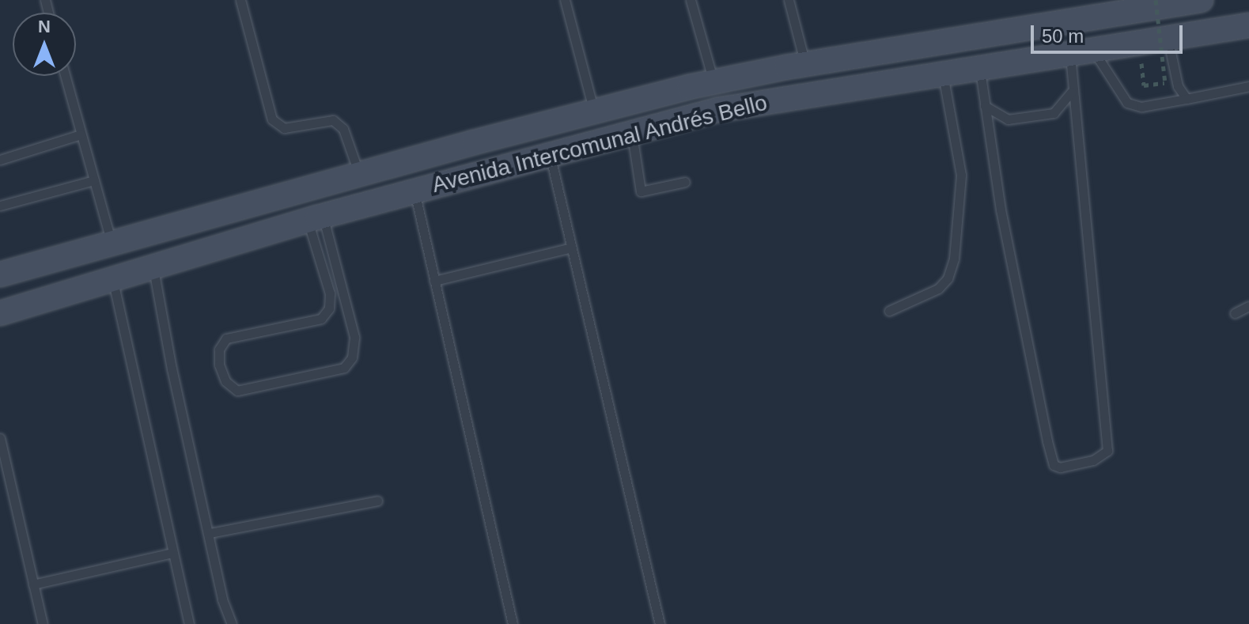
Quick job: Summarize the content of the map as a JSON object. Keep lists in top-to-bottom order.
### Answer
{
  "streets": {
    "main road": ["Avenida Intercomunal Andrés Bello"]
  },
  "scale_bar": "50 m",
  "north": "top"
}
